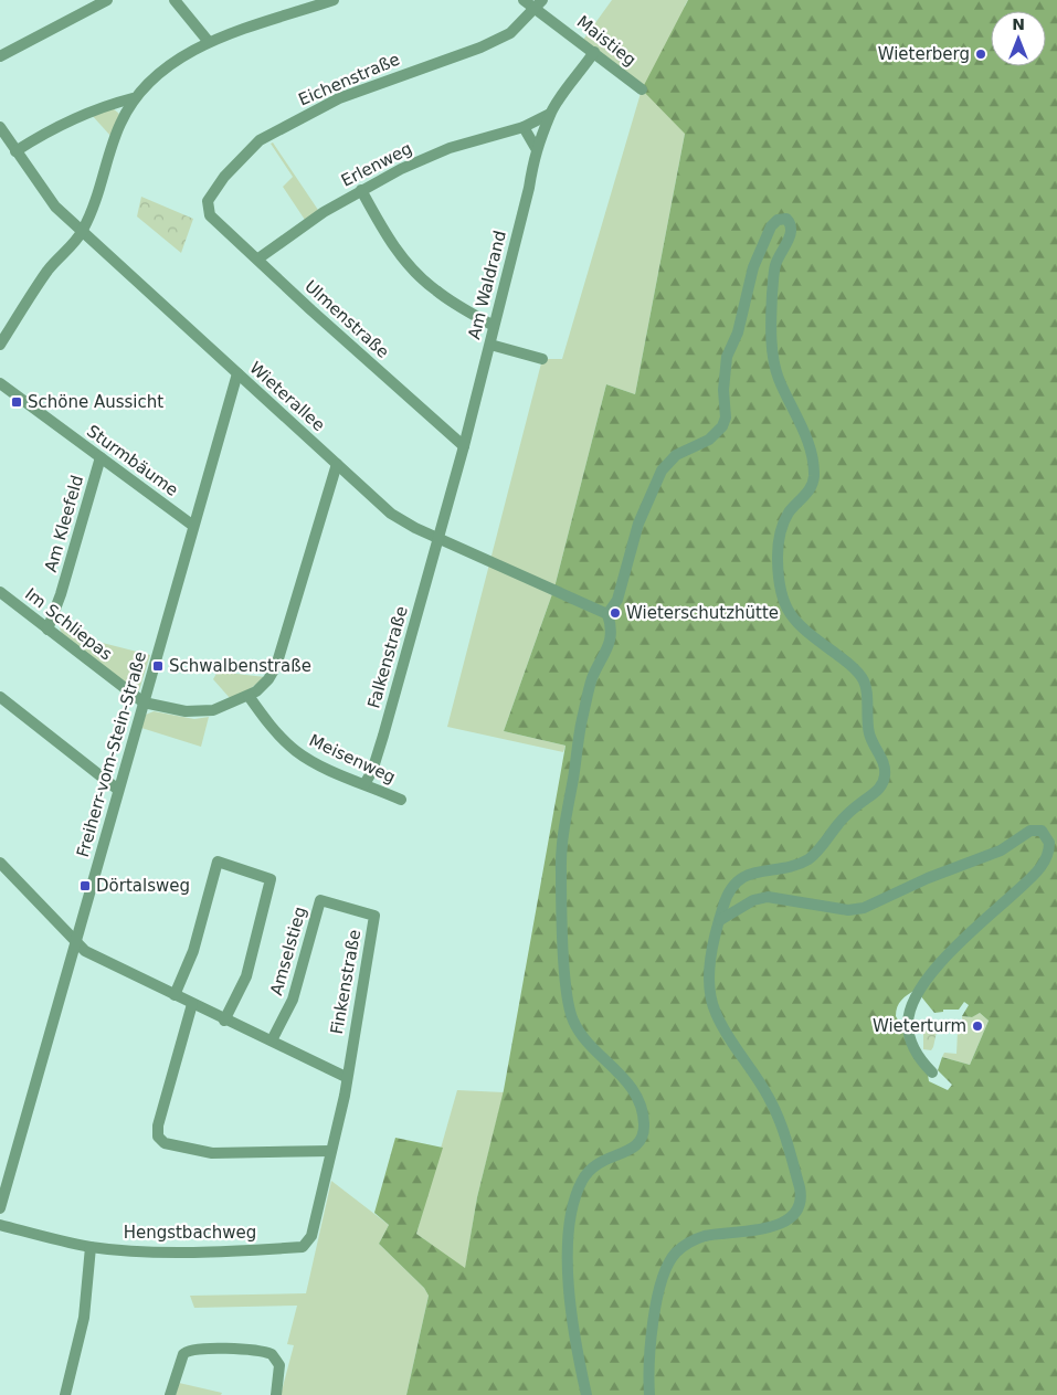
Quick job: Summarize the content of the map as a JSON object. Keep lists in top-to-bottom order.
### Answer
{
  "streets": {
    "street": [
      "Maistieg",
      "Eichenstraße",
      "Erlenweg",
      "Am Waldrand",
      "Ulmenstraße",
      "Wieterallee",
      "Sturmbäume",
      "Am Kleefeld",
      "Im Schliepas",
      "Falkenstraße",
      "Freiherr-vom-Stein-Straße",
      "Meisenweg",
      "Amselstieg",
      "Finkenstraße",
      "Hengstbachweg"
    ]
  },
  "crossings": [
    ["Maistieg", "Eichenstraße"],
    ["Maistieg", "Am Waldrand"],
    ["Eichenstraße", "Ulmenstraße"],
    ["Erlenweg", "Am Waldrand"],
    ["Erlenweg", "Ulmenstraße"],
    ["Am Waldrand", "Ulmenstraße"],
    ["Am Waldrand", "Wieterallee"],
    ["Am Waldrand", "Falkenstraße"],
    ["Wieterallee", "Falkenstraße"],
    ["Wieterallee", "Freiherr-vom-Stein-Straße"],
    ["Sturmbäume", "Am Kleefeld"],
    ["Sturmbäume", "Freiherr-vom-Stein-Straße"],
    ["Am Kleefeld", "Im Schliepas"],
    ["Im Schliepas", "Freiherr-vom-Stein-Straße"],
    ["Falkenstraße", "Meisenweg"],
    ["Amselstieg", "Finkenstraße"],
    ["Finkenstraße", "Hengstbachweg"]
  ],
  "places": {
    "other": ["Wieterberg", "Wieterschutzhütte", "Wieterturm"],
    "transit": ["Schöne Aussicht", "Schwalbenstraße", "Dörtalsweg"]
  },
  "north": "top"
}
